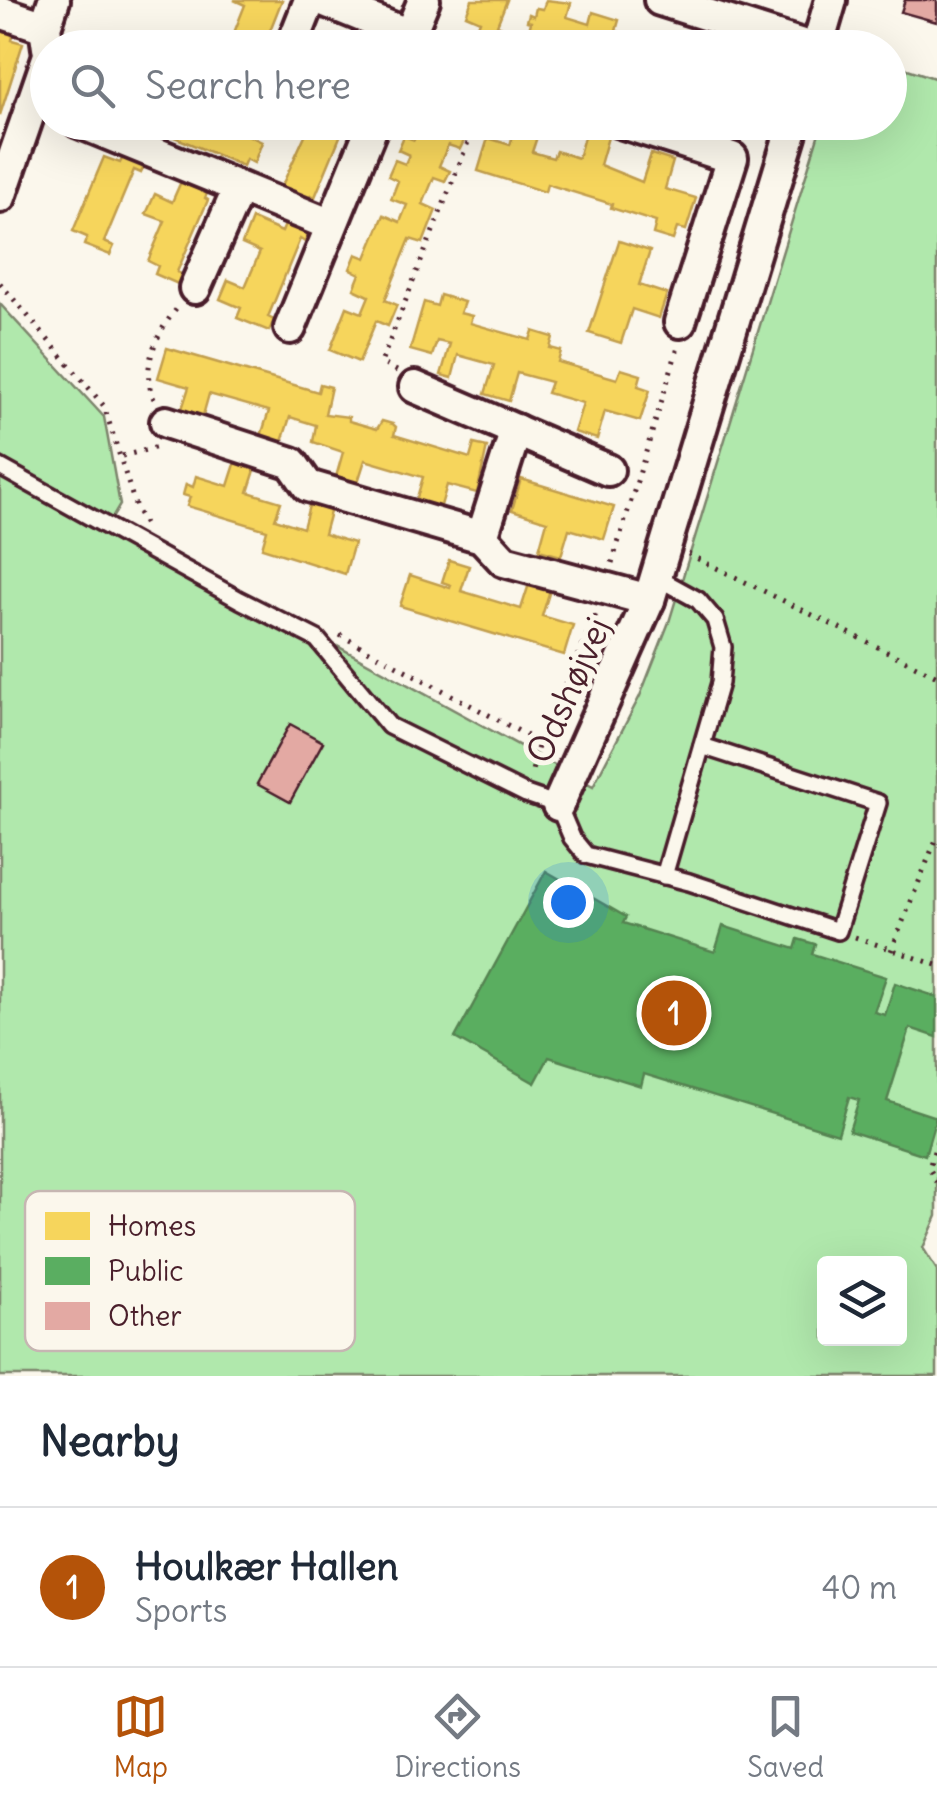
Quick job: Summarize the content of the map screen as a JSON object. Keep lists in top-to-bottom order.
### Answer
{
  "streets": {
    "street": ["Odshøjvej"]
  },
  "legend": ["Homes", "Public", "Other"],
  "page": {
    "search": "Search here",
    "pins": "1",
    "heading": "Nearby",
    "list": [
      {
        "mark": "1",
        "name": "Houlkær Hallen",
        "note": "Sports",
        "value": "40 m"
      }
    ],
    "nav": ["Map", "Directions", "Saved"]
  }
}
